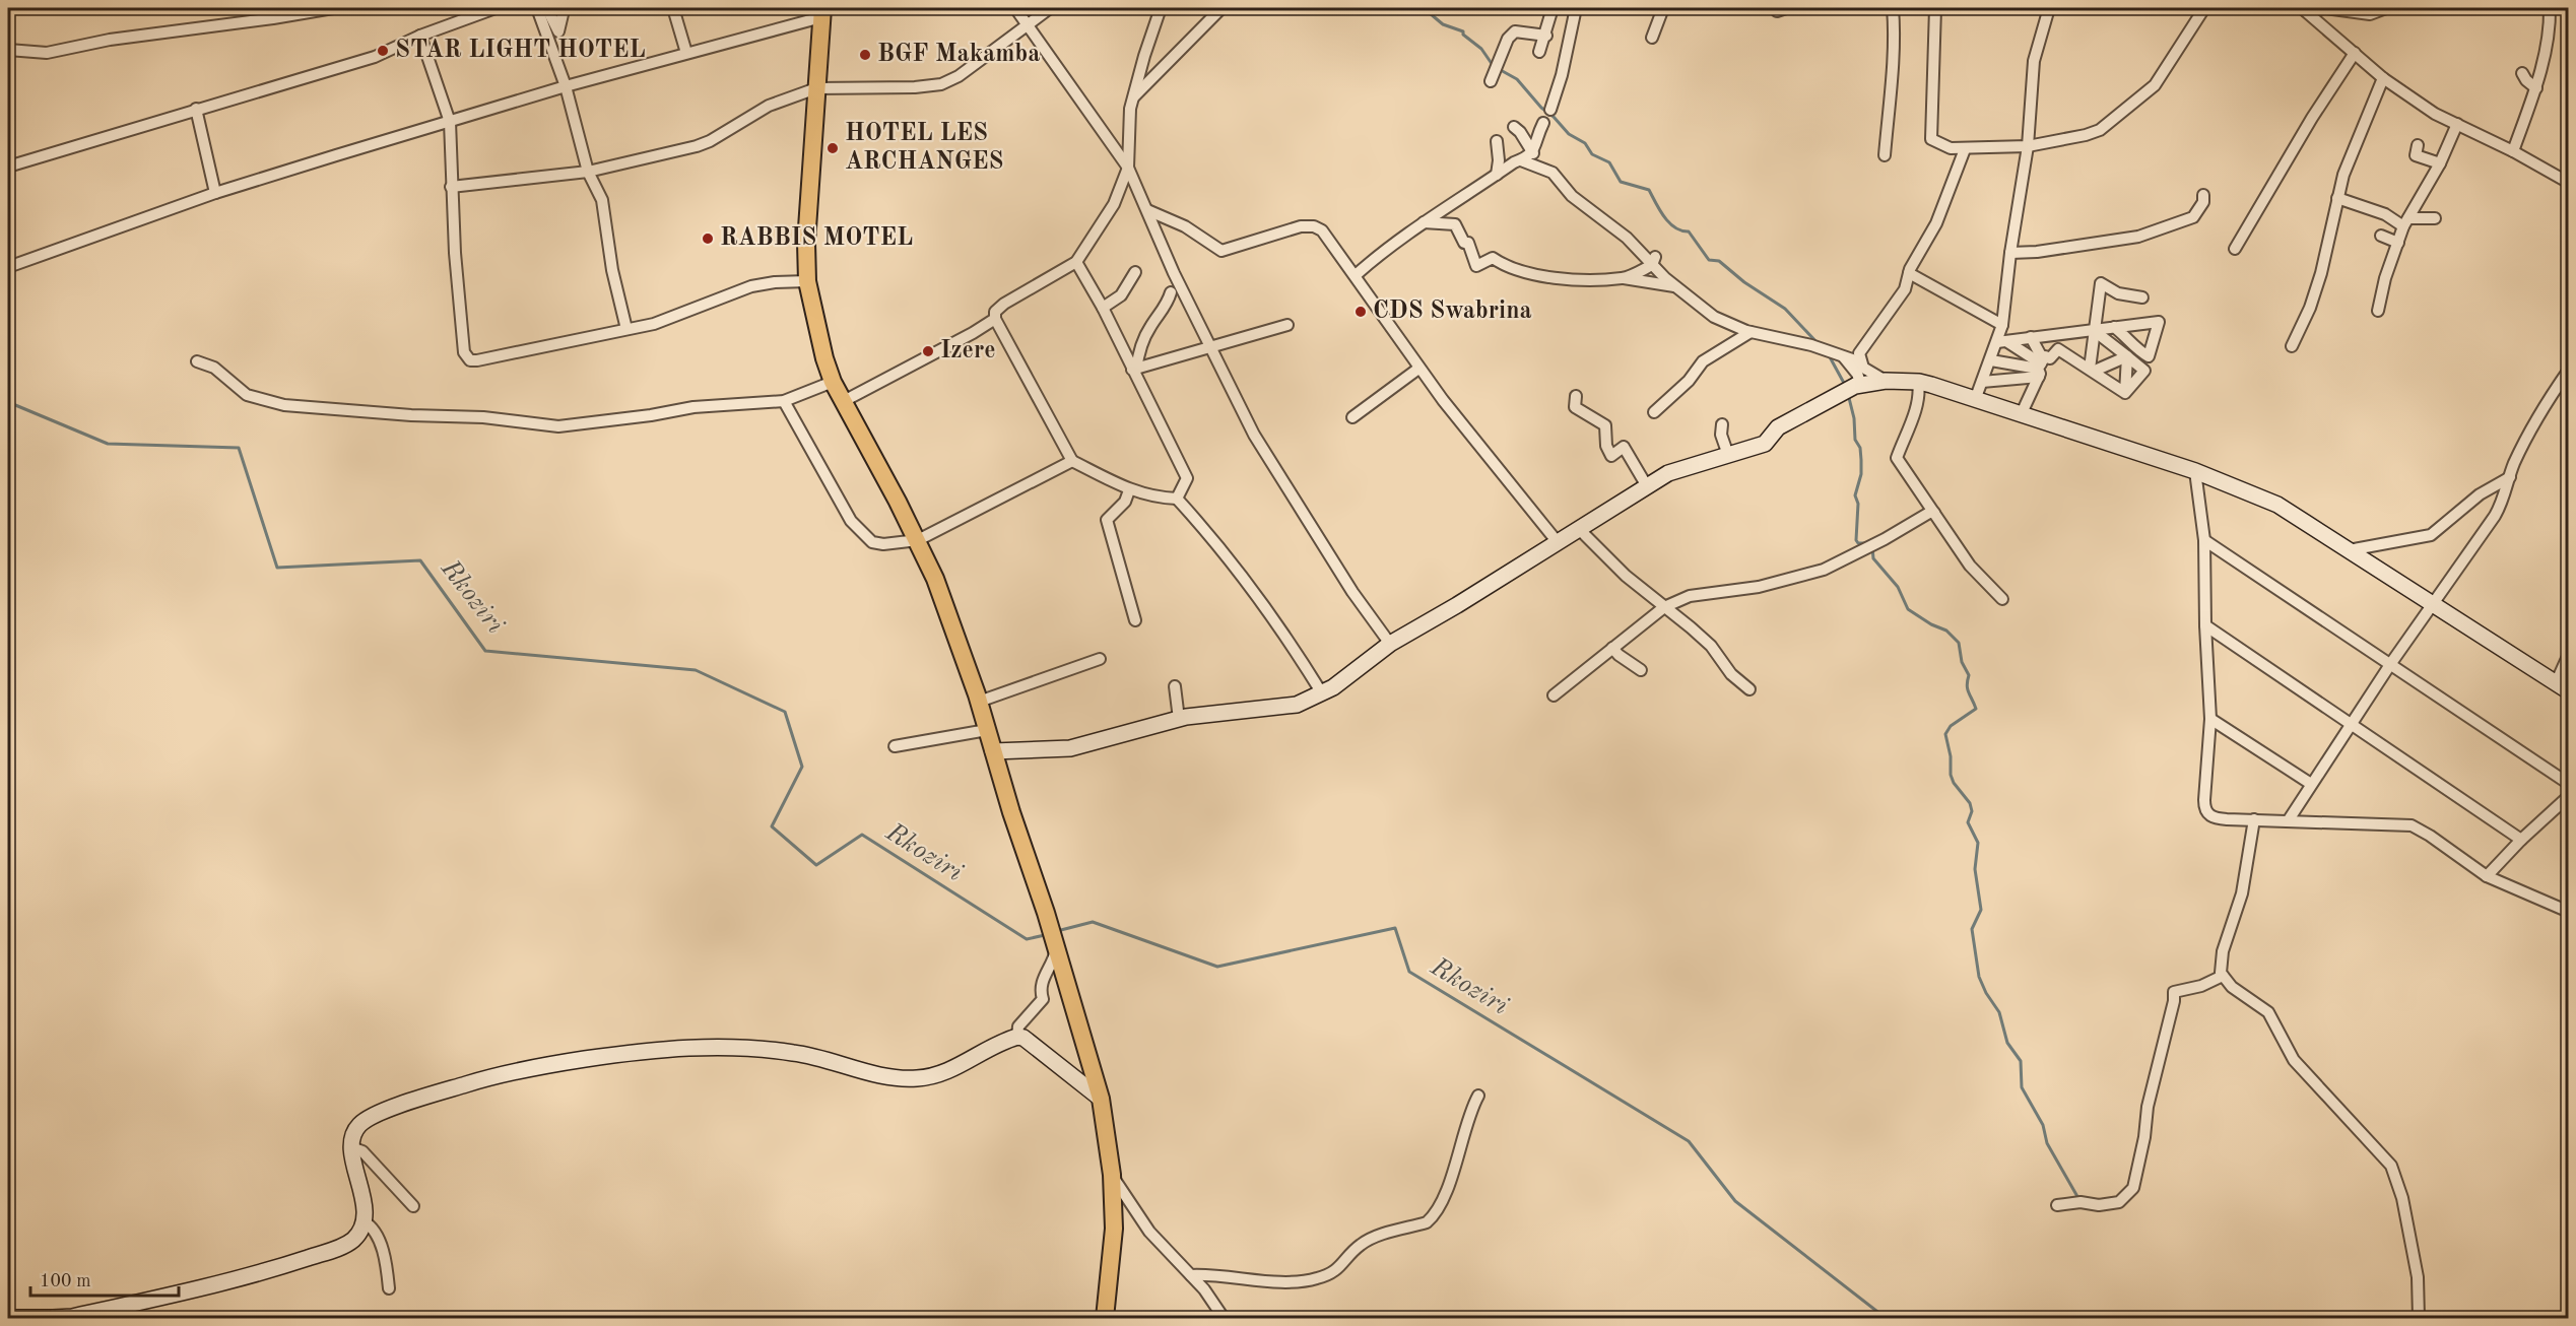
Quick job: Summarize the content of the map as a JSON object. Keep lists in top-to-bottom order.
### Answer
{
  "water": ["Rkoziri"],
  "places": [
    "STAR LIGHT HOTEL",
    "BGF Makamba",
    "HOTEL LES ARCHANGES",
    "RABBIS MOTEL",
    "CDS Swabrina",
    "Izere"
  ],
  "scale_bar": "100 m"
}
